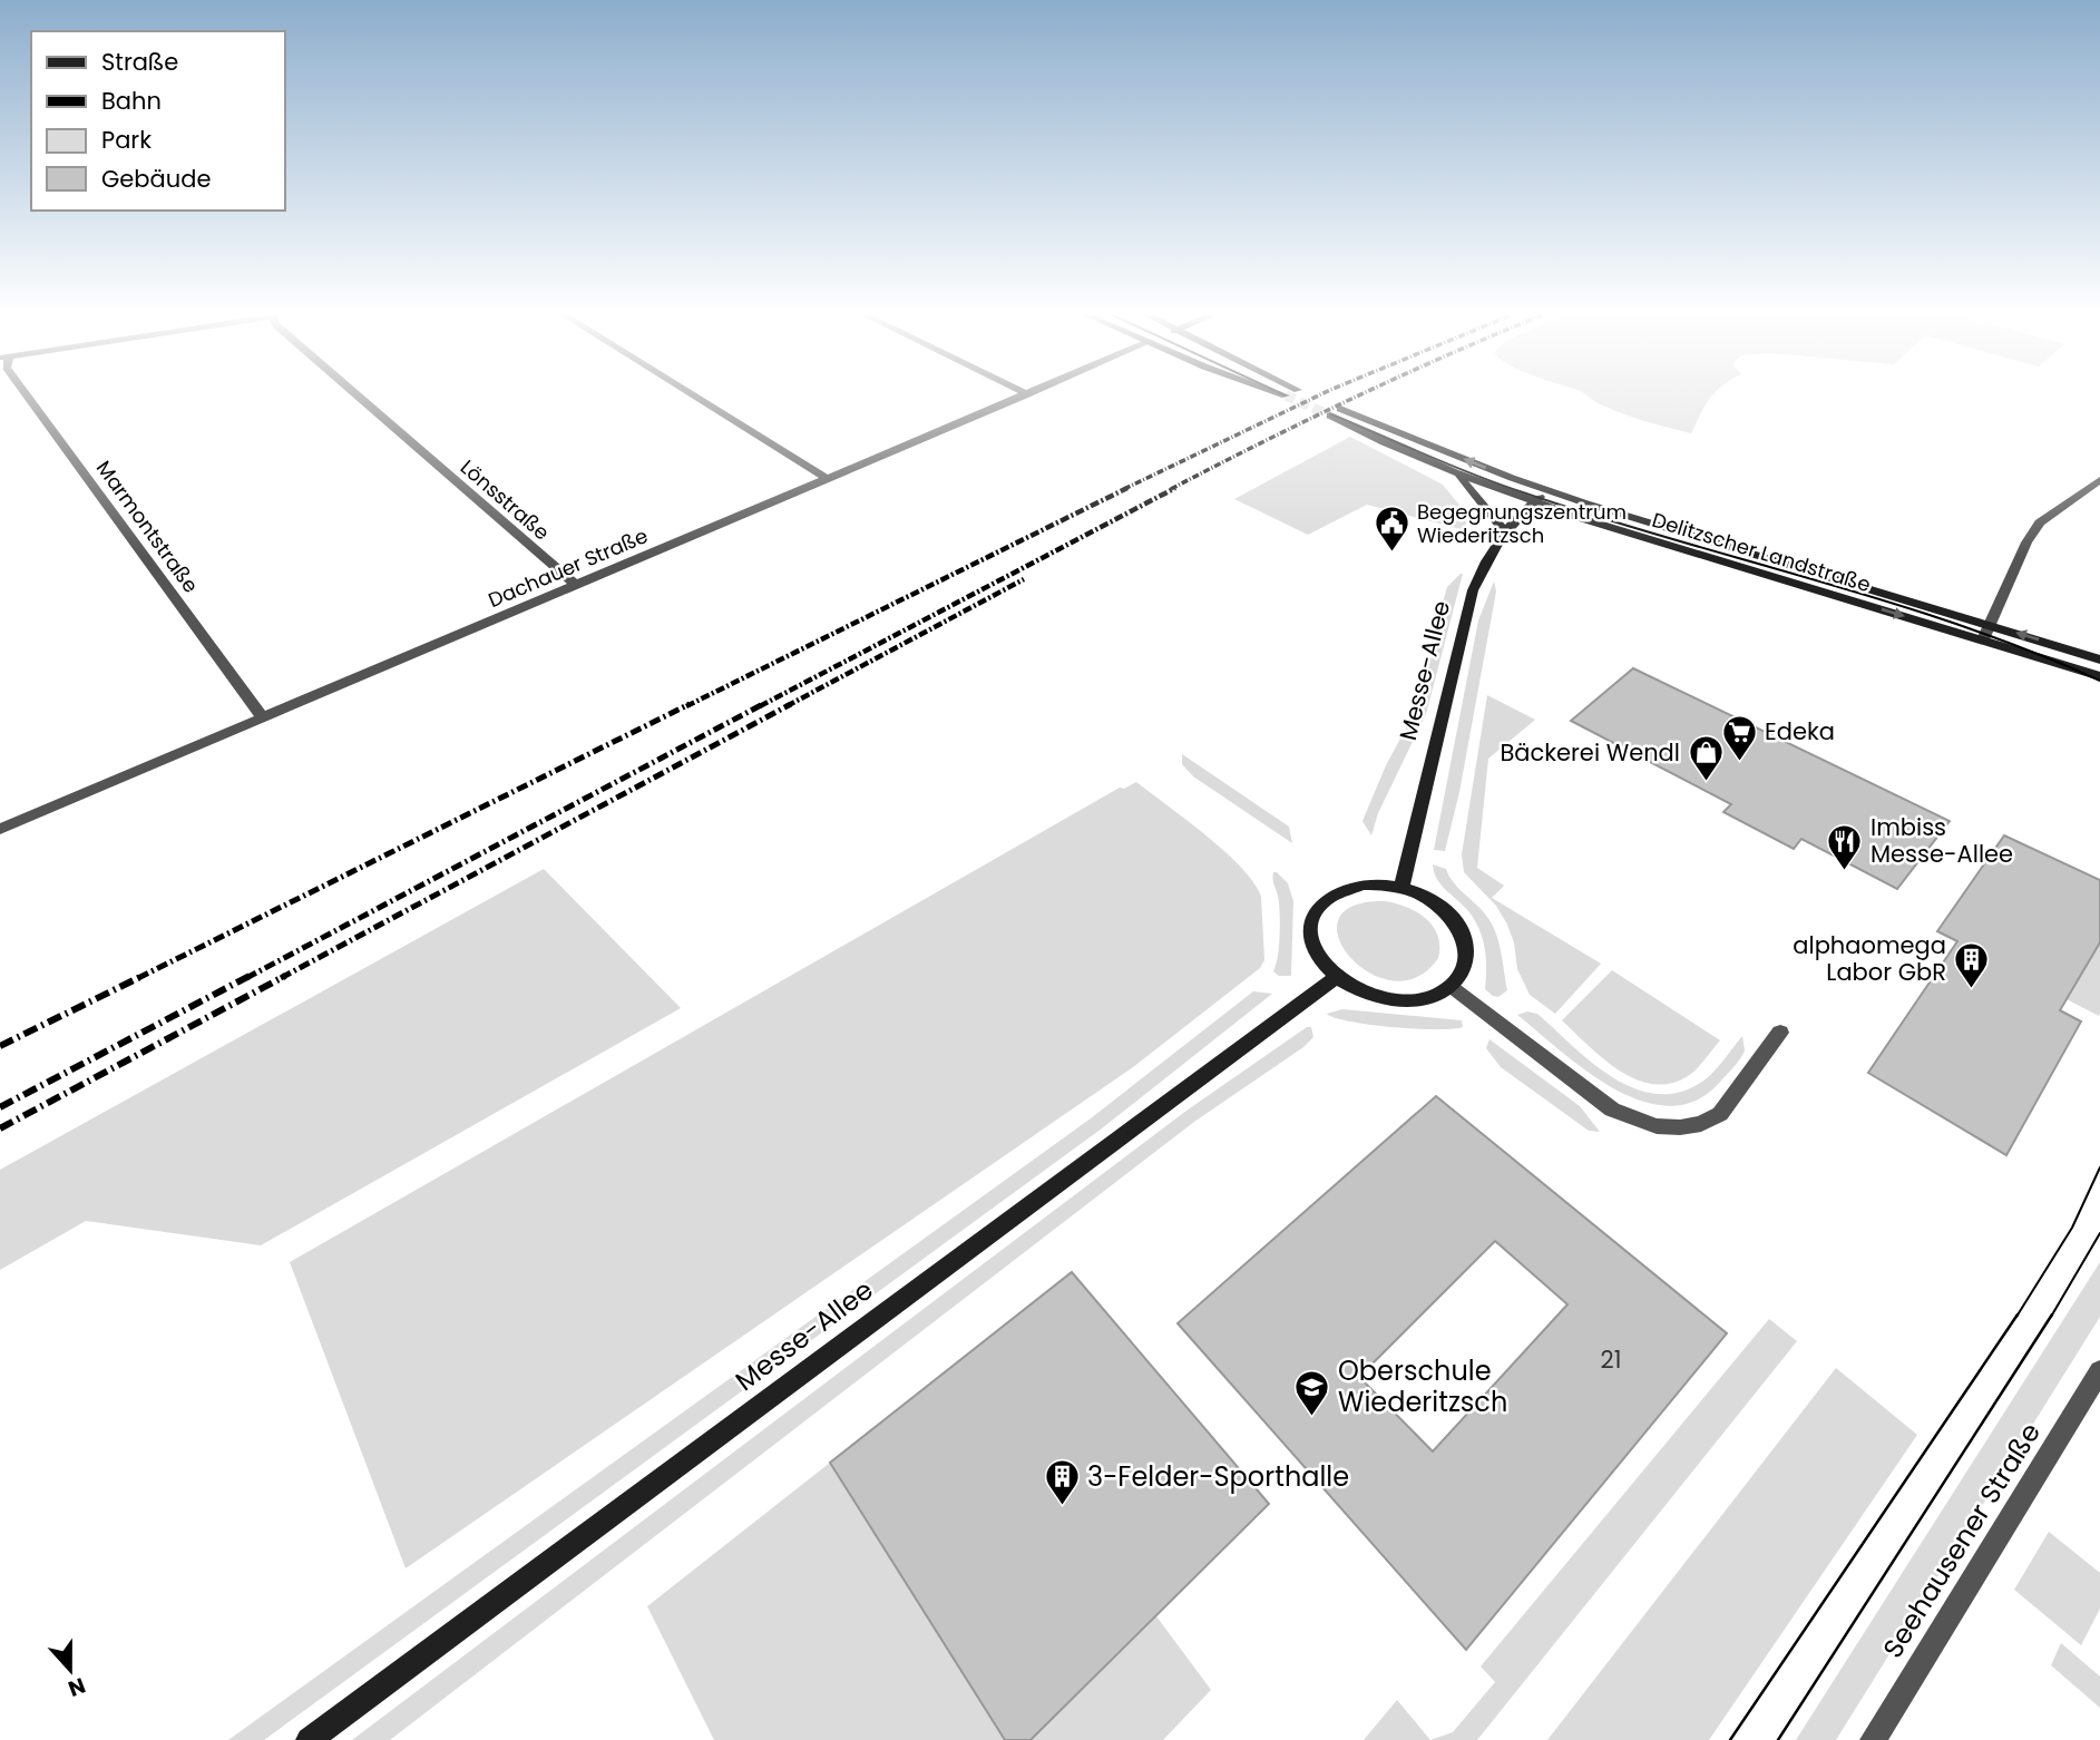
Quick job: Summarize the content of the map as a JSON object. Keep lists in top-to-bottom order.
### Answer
{
  "streets": {
    "main road": ["Delitzscher Landstraße", "Messe-Allee"],
    "street": [
      "Lönsstraße",
      "Marmontstraße",
      "Dachauer Straße",
      "Seehausener Straße"
    ]
  },
  "crossings": [
    ["Lönsstraße", "Dachauer Straße"],
    ["Marmontstraße", "Dachauer Straße"],
    ["Delitzscher Landstraße", "Messe-Allee"]
  ],
  "places": {
    "public building": ["Begegnungszentrum Wiederitzsch"],
    "supermarket": ["Edeka"],
    "shop": ["Bäckerei Wendl"],
    "restaurant": ["Imbiss Messe-Allee"],
    "building": ["alphaomega Labor GbR", "3-Felder-Sporthalle"],
    "school or university": ["Oberschule Wiederitzsch"]
  },
  "house_numbers": ["21"],
  "legend": [
    "Straße",
    "Bahn",
    "Park",
    "Gebäude"
  ],
  "north": "bottom"
}
